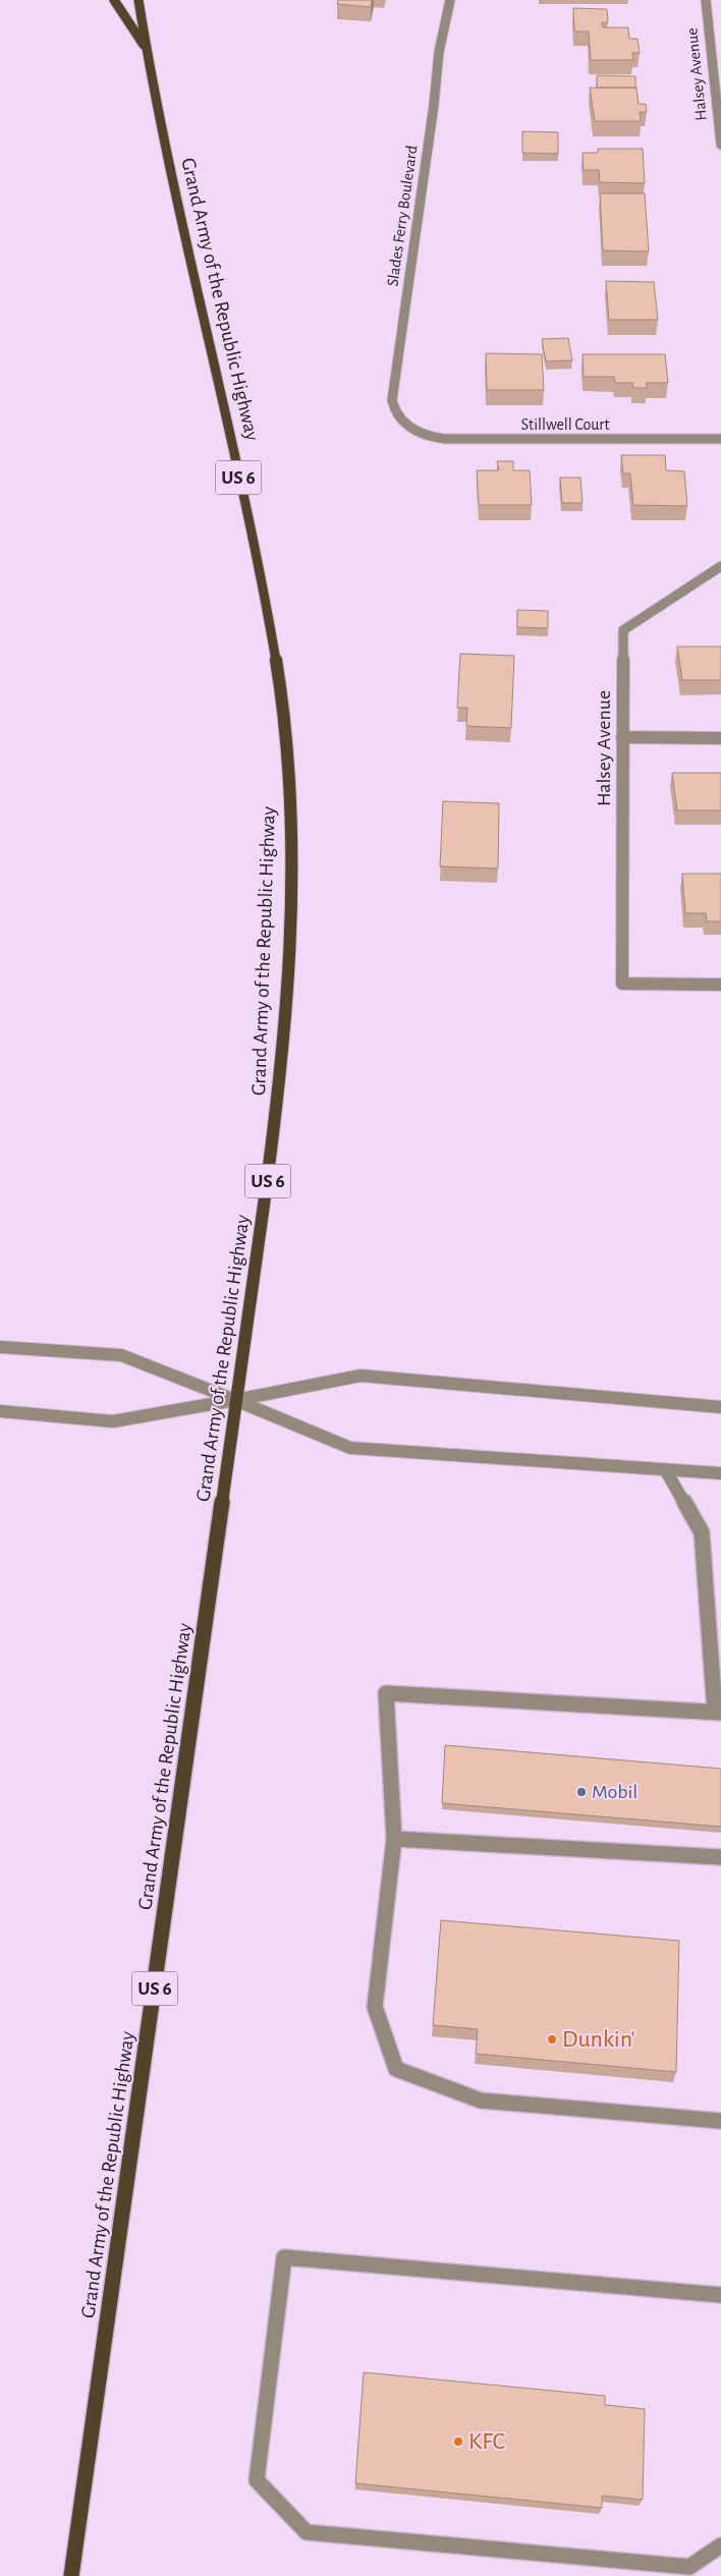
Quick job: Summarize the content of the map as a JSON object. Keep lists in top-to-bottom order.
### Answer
{
  "streets": {
    "main road": ["Grand Army of the Republic Highway", "US 6"],
    "street": ["Halsey Avenue", "Slades Ferry Boulevard", "Stillwell Court"]
  },
  "crossings": [
    ["Slades Ferry Boulevard", "Stillwell Court"]
  ],
  "places": ["Mobil", "Dunkin'", "KFC"]
}
